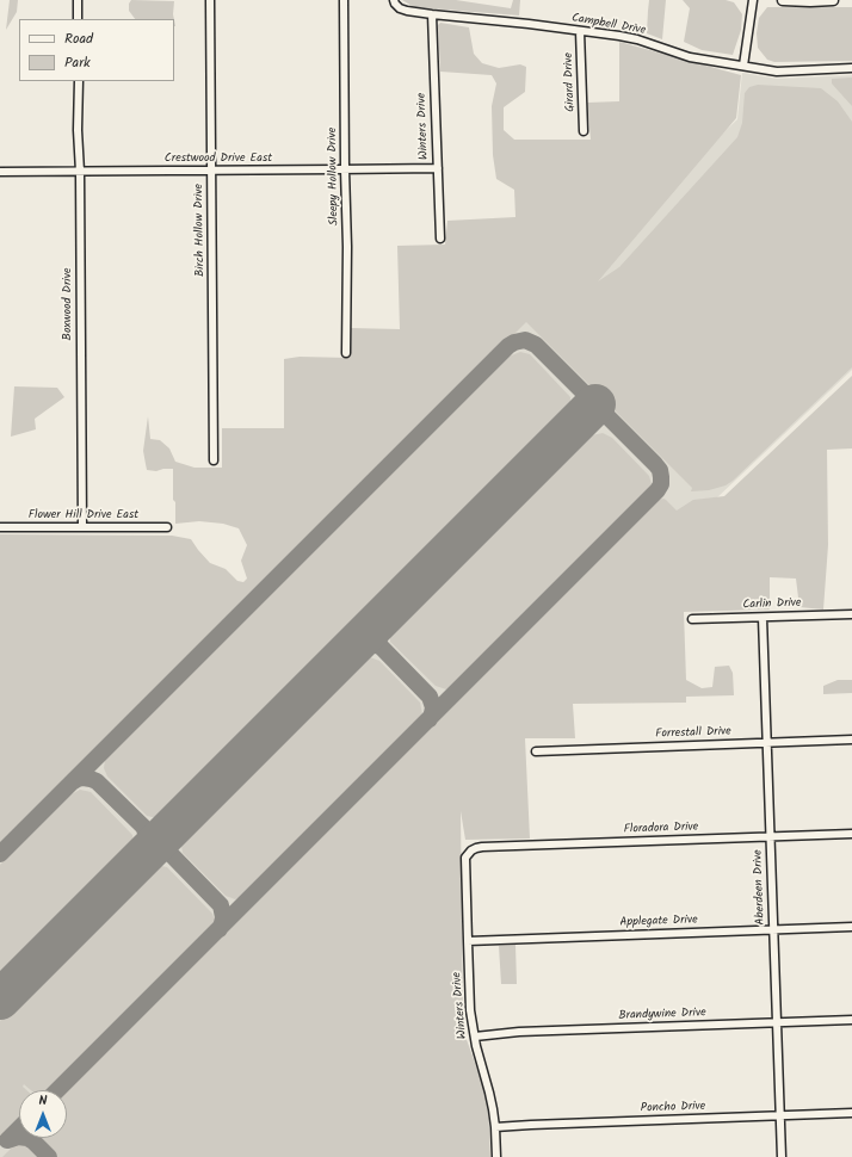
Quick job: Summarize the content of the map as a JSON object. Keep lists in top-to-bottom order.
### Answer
{
  "streets": {
    "street": [
      "Campbell Drive",
      "Girard Drive",
      "Winters Drive",
      "Crestwood Drive East",
      "Sleepy Hollow Drive",
      "Birch Hollow Drive",
      "Boxwood Drive",
      "Flower Hill Drive East",
      "Carlin Drive",
      "Forrestall Drive",
      "Floradora Drive",
      "Aberdeen Drive",
      "Applegate Drive",
      "Brandywine Drive",
      "Poncho Drive"
    ]
  },
  "crossings": [
    ["Campbell Drive", "Girard Drive"],
    ["Campbell Drive", "Winters Drive"],
    ["Winters Drive", "Crestwood Drive East"],
    ["Winters Drive", "Floradora Drive"],
    ["Winters Drive", "Applegate Drive"],
    ["Winters Drive", "Brandywine Drive"],
    ["Winters Drive", "Poncho Drive"],
    ["Crestwood Drive East", "Sleepy Hollow Drive"],
    ["Crestwood Drive East", "Birch Hollow Drive"],
    ["Crestwood Drive East", "Boxwood Drive"],
    ["Boxwood Drive", "Flower Hill Drive East"],
    ["Carlin Drive", "Aberdeen Drive"],
    ["Forrestall Drive", "Aberdeen Drive"],
    ["Floradora Drive", "Aberdeen Drive"],
    ["Aberdeen Drive", "Applegate Drive"],
    ["Aberdeen Drive", "Brandywine Drive"],
    ["Aberdeen Drive", "Poncho Drive"]
  ],
  "legend": ["Road", "Park"],
  "north": "top"
}
